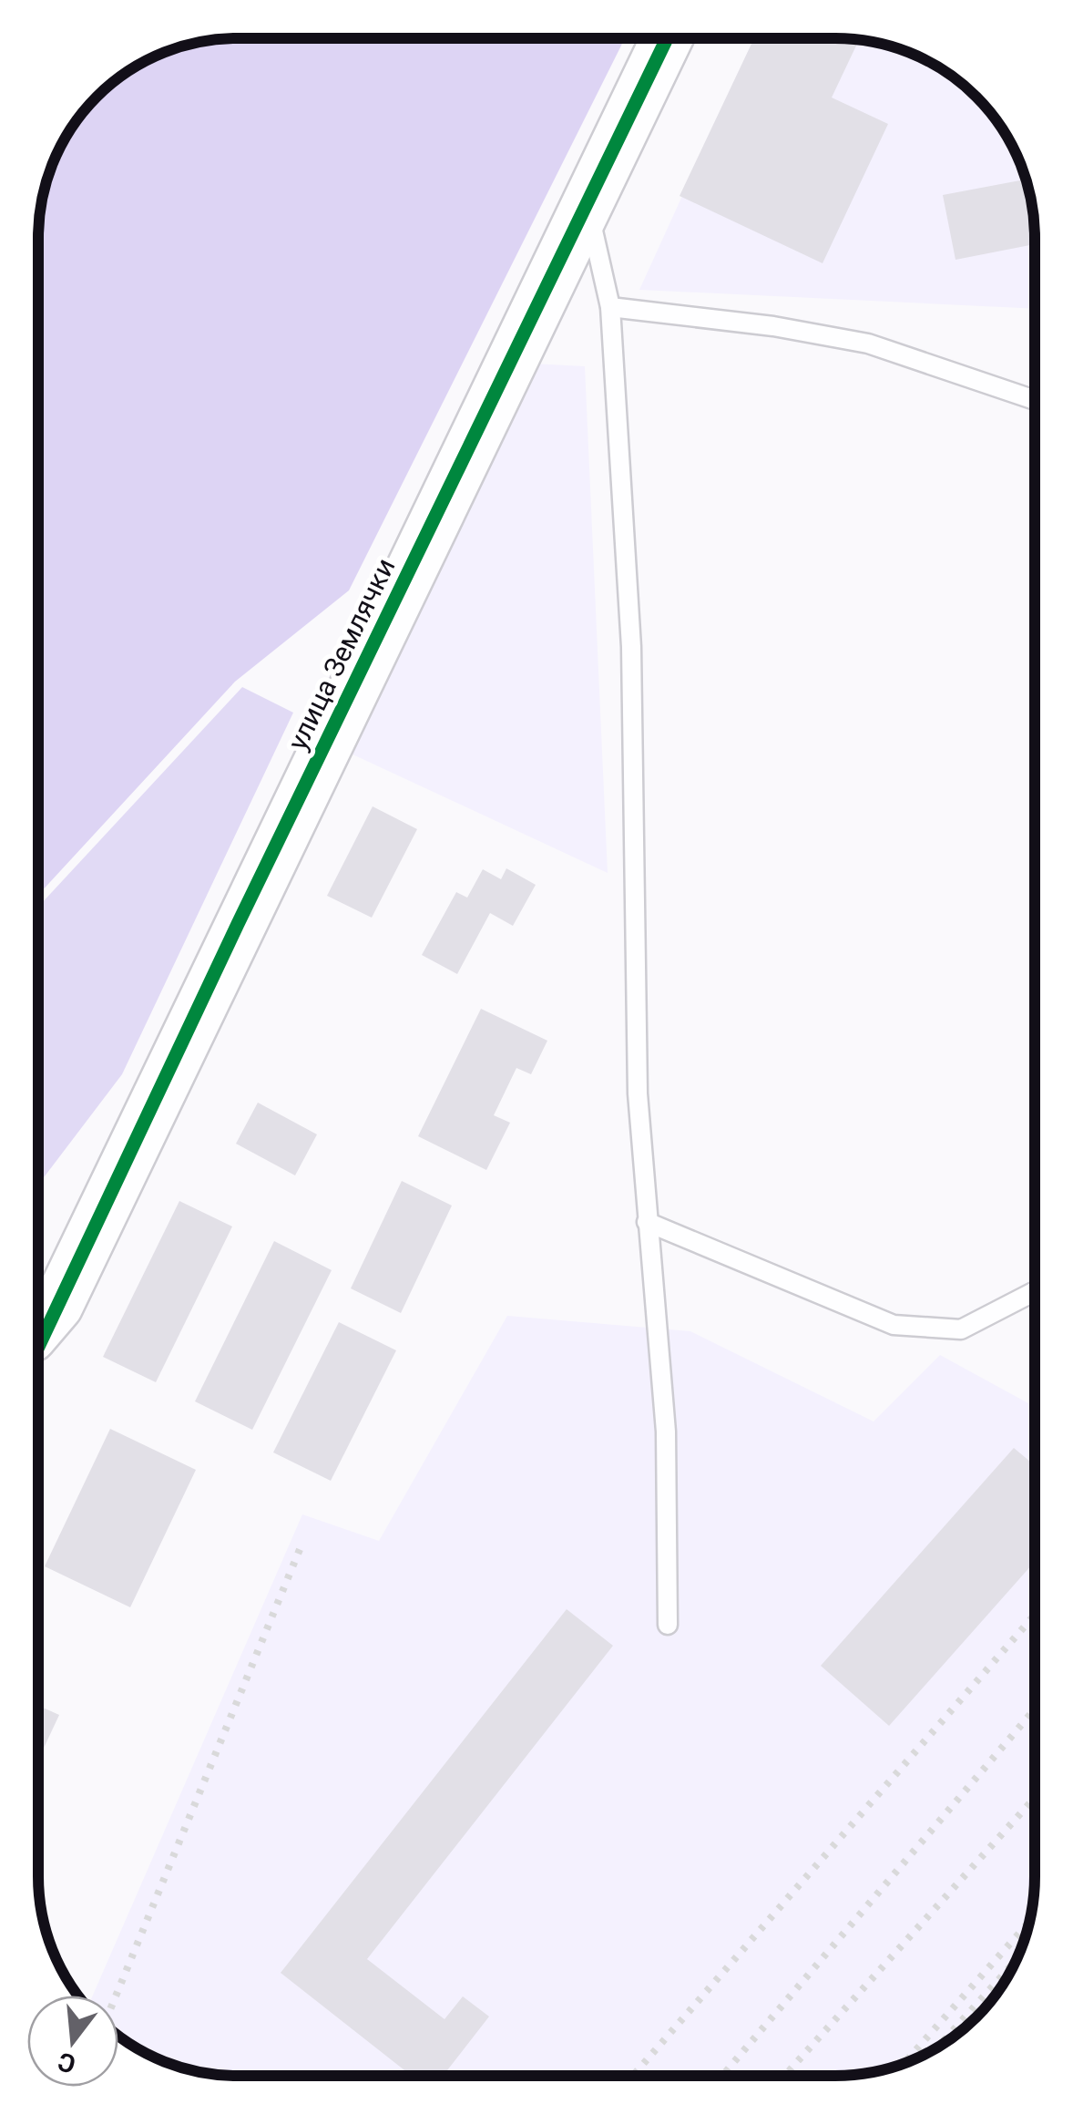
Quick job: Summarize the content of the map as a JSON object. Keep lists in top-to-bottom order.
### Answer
{
  "streets": {
    "street": ["улица Землячки"]
  },
  "north": "bottom"
}
